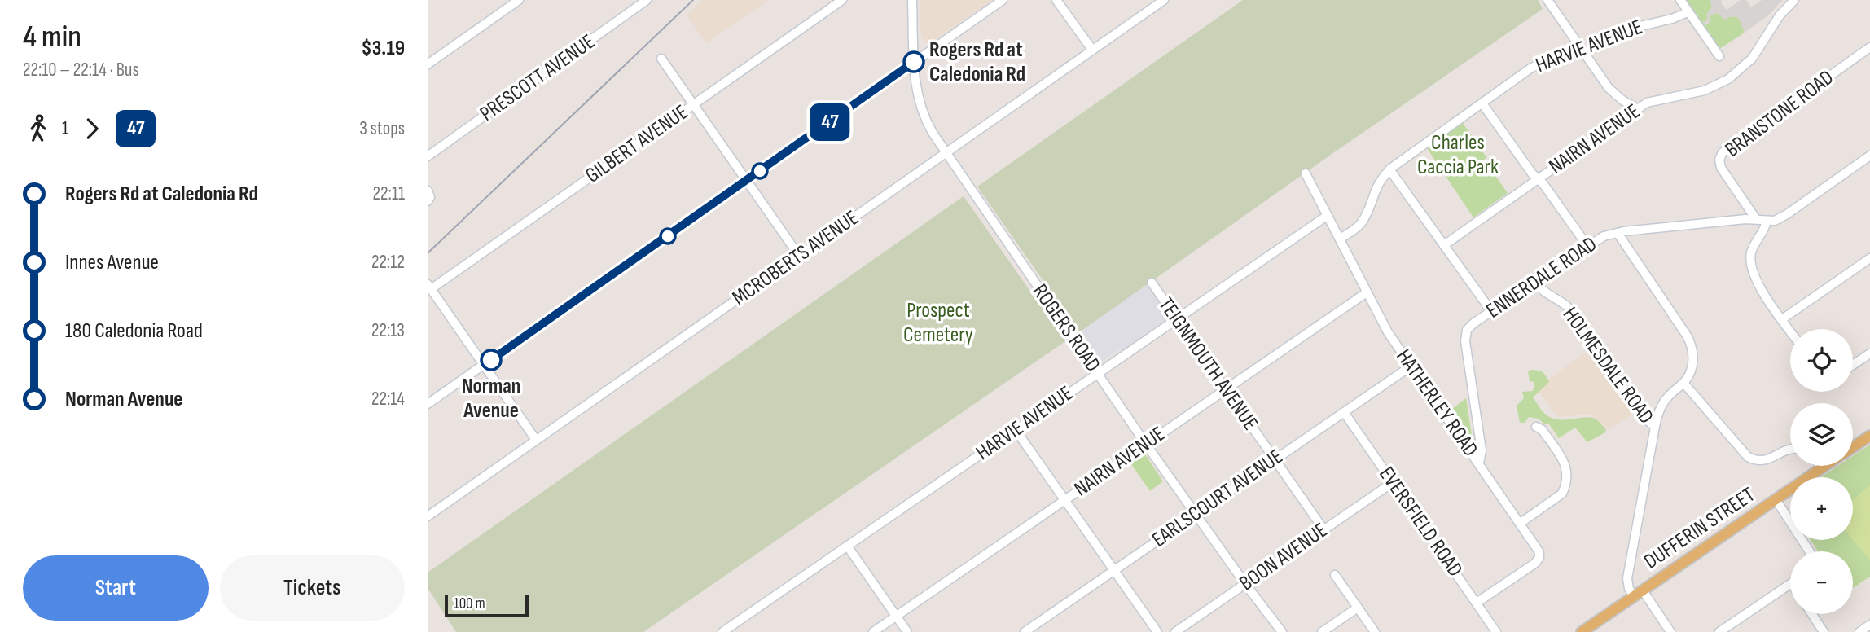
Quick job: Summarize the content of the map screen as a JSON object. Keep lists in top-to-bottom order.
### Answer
{
  "streets": {
    "main road": ["DUFFERIN STREET"],
    "street": [
      "HARVIE AVENUE",
      "PRESCOTT AVENUE",
      "BRANSTONE ROAD",
      "NAIRN AVENUE",
      "GILBERT AVENUE",
      "MCROBERTS AVENUE",
      "ENNERDALE ROAD",
      "ROGERS ROAD",
      "TEIGNMOUTH AVENUE",
      "HOLMESDALE ROAD",
      "HATHERLEY ROAD",
      "EARLSCOURT AVENUE",
      "EVERSFIELD ROAD",
      "BOON AVENUE"
    ]
  },
  "crossings": [
    ["HARVIE AVENUE", "ROGERS ROAD"],
    ["HARVIE AVENUE", "TEIGNMOUTH AVENUE"],
    ["HARVIE AVENUE", "HATHERLEY ROAD"],
    ["BRANSTONE ROAD", "ENNERDALE ROAD"],
    ["NAIRN AVENUE", "ROGERS ROAD"],
    ["NAIRN AVENUE", "TEIGNMOUTH AVENUE"],
    ["NAIRN AVENUE", "HATHERLEY ROAD"],
    ["MCROBERTS AVENUE", "ROGERS ROAD"],
    ["ENNERDALE ROAD", "HOLMESDALE ROAD"],
    ["ENNERDALE ROAD", "HATHERLEY ROAD"],
    ["ROGERS ROAD", "EARLSCOURT AVENUE"],
    ["ROGERS ROAD", "BOON AVENUE"],
    ["TEIGNMOUTH AVENUE", "EARLSCOURT AVENUE"],
    ["TEIGNMOUTH AVENUE", "BOON AVENUE"],
    ["HOLMESDALE ROAD", "DUFFERIN STREET"],
    ["HATHERLEY ROAD", "EARLSCOURT AVENUE"],
    ["HATHERLEY ROAD", "EVERSFIELD ROAD"],
    ["EARLSCOURT AVENUE", "EVERSFIELD ROAD"],
    ["EVERSFIELD ROAD", "BOON AVENUE"]
  ],
  "parks": ["Charles Caccia Park", "Prospect Cemetery"],
  "places": ["Rogers Rd at Caledonia Rd", "Norman Avenue"],
  "lines": ["bus line 47"],
  "scale_bar": "100 m",
  "page": {
    "heading": ["4 min", "22:10 – 22:14 · Bus", "$3.19"],
    "on_map": "47",
    "legs": ["1", "47", "3 stops"],
    "list": [
      {
        "name": "Rogers Rd at Caledonia Rd",
        "value": "22:11"
      },
      {
        "name": "Innes Avenue",
        "value": "22:12"
      },
      {
        "name": "180 Caledonia Road",
        "value": "22:13"
      },
      {
        "name": "Norman Avenue",
        "value": "22:14"
      }
    ],
    "map_buttons": ["+", "−"],
    "buttons": ["Start", "Tickets"],
    "scale": "100 m"
  }
}
